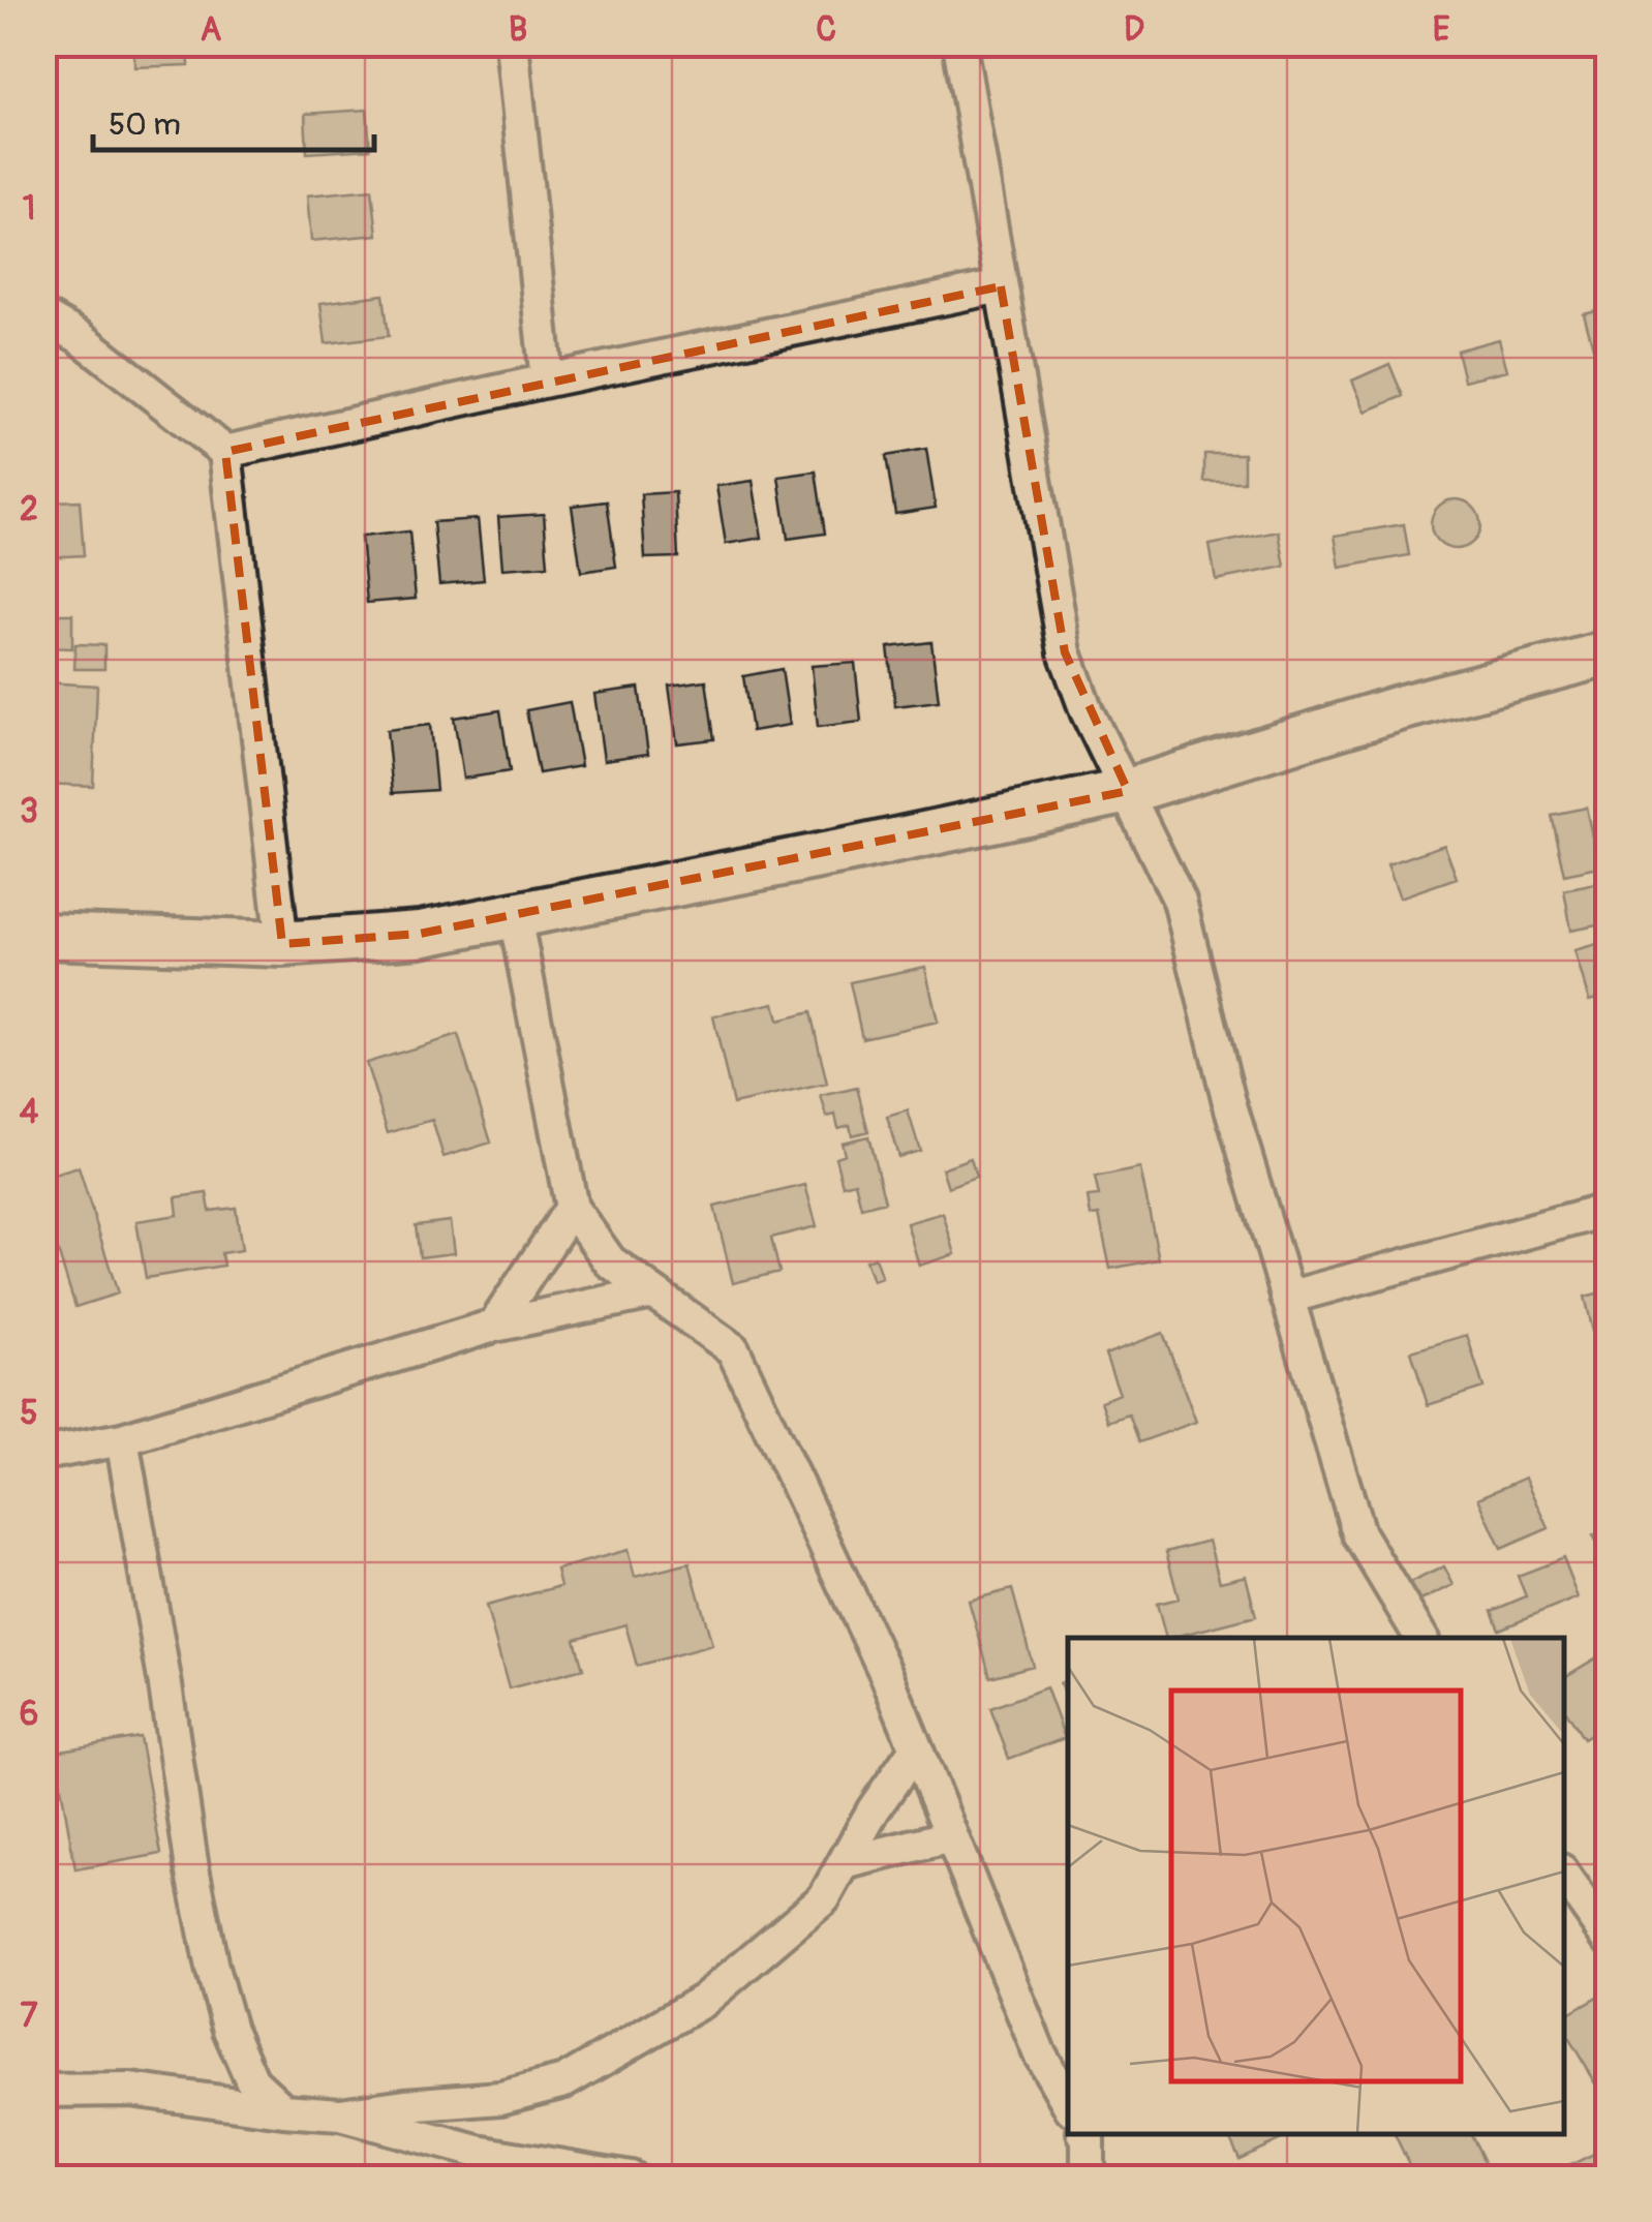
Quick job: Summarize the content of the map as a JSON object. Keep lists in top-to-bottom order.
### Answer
{
  "scale_bar": "50 m",
  "grid": {
    "columns": [
      "A",
      "B",
      "C",
      "D",
      "E"
    ],
    "rows": [
      "1",
      "2",
      "3",
      "4",
      "5",
      "6",
      "7"
    ]
  }
}
